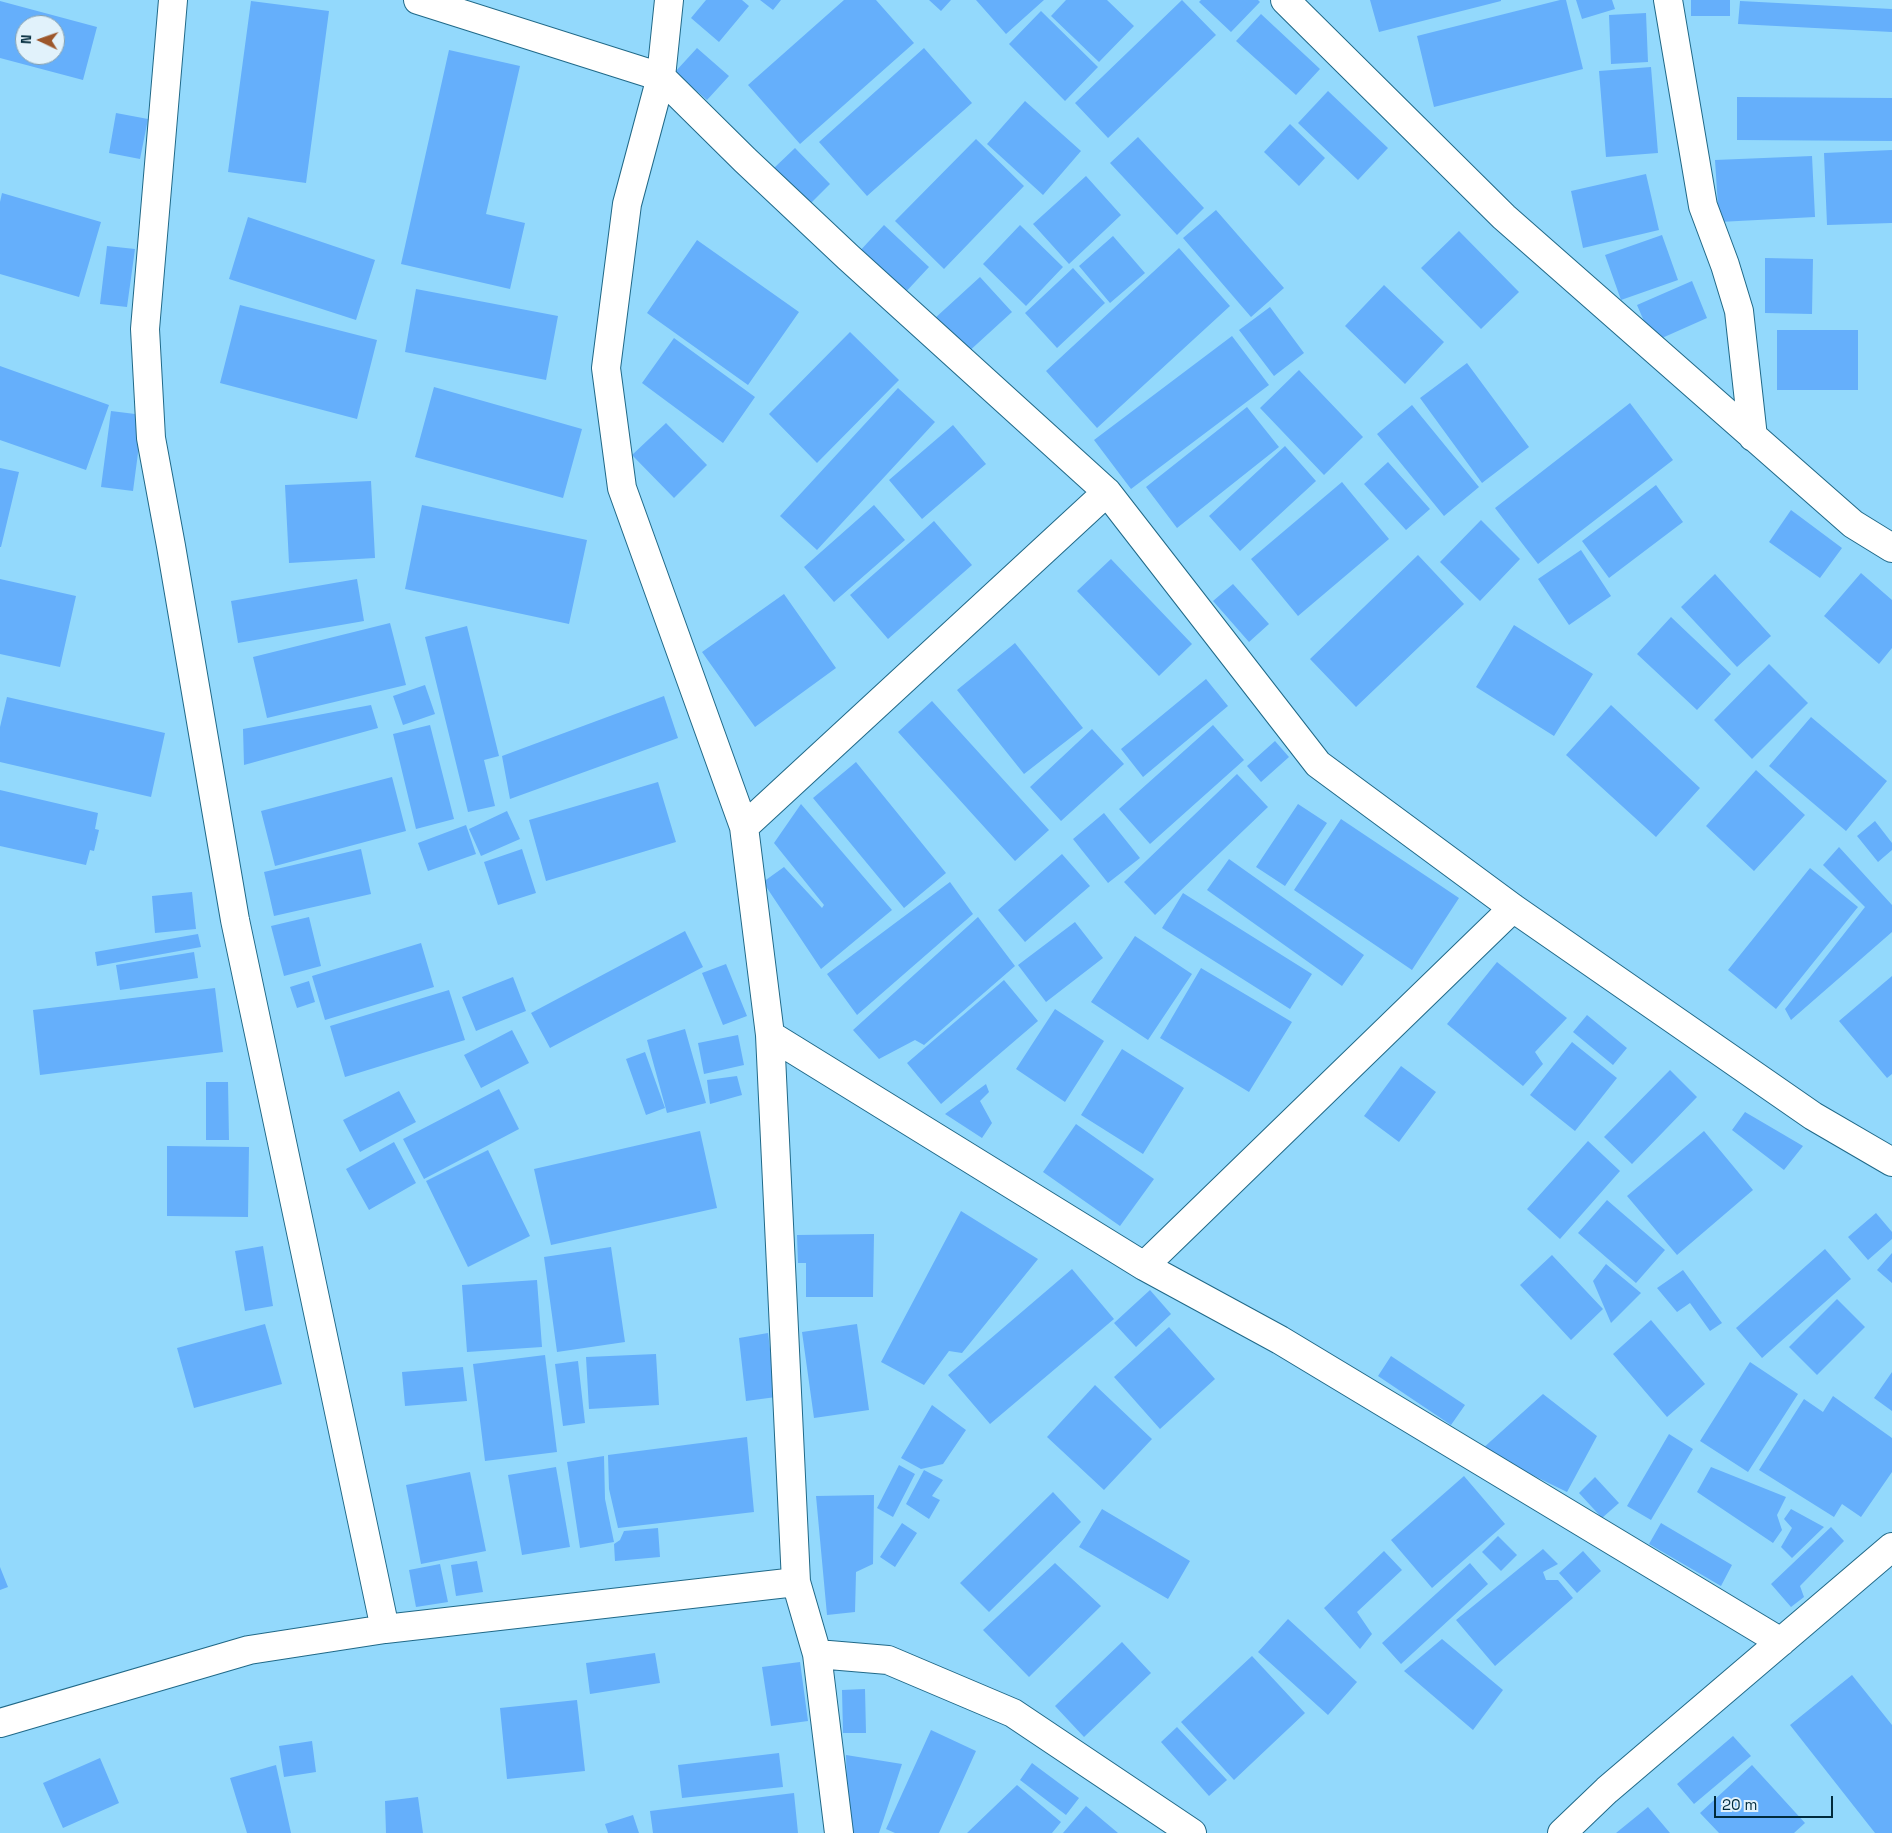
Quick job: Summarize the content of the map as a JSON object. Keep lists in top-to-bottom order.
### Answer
{
  "scale_bar": "20 m",
  "north": "left"
}
